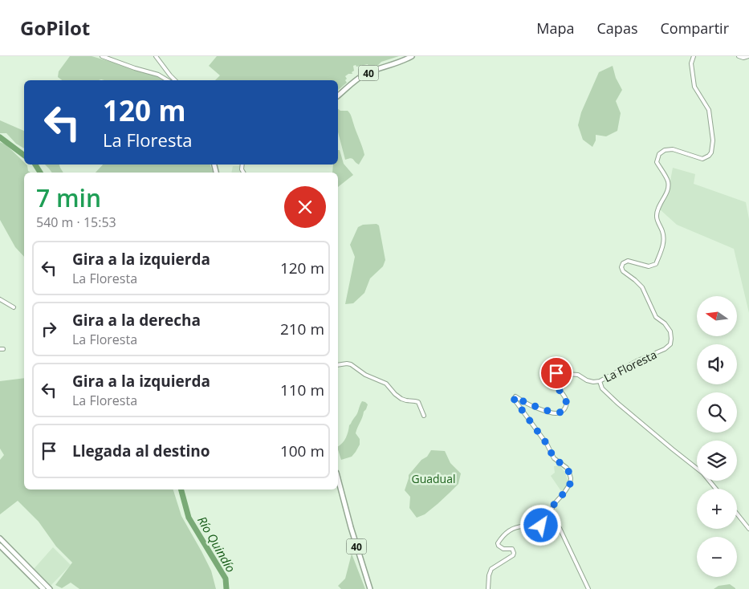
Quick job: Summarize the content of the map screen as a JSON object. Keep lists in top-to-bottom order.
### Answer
{
  "streets": {
    "main road": ["40"],
    "street": ["La Floresta"]
  },
  "water": ["Río Quindío"],
  "parks": ["Guadual"],
  "north": "left",
  "page": {
    "header": "GoPilot",
    "nav": ["Mapa", "Capas", "Compartir"],
    "turn": ["120 m", "La Floresta"],
    "heading": ["7 min", "540 m · 15:53"],
    "list": [
      {
        "name": "Gira a la izquierda",
        "note": "La Floresta",
        "value": "120 m"
      },
      {
        "name": "Gira a la derecha",
        "note": "La Floresta",
        "value": "210 m"
      },
      {
        "name": "Gira a la izquierda",
        "note": "La Floresta",
        "value": "110 m"
      },
      {
        "name": "Llegada al destino",
        "value": "100 m"
      }
    ],
    "map_buttons": ["+", "−"]
  }
}
